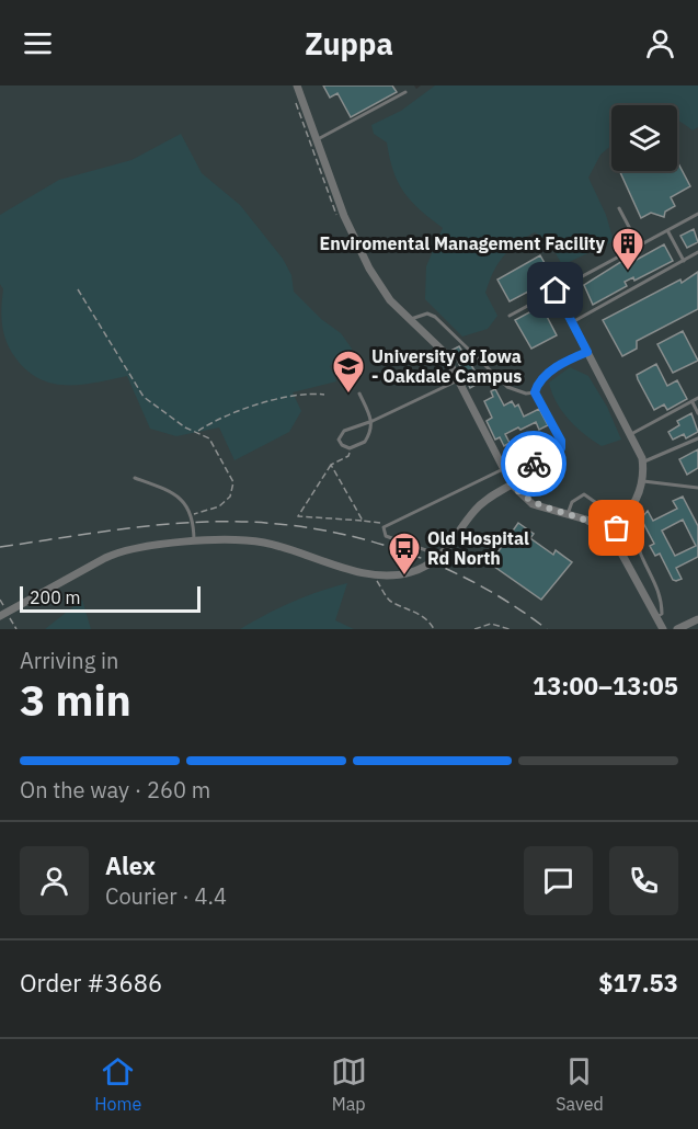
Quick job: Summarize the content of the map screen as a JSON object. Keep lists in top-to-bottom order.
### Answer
{
  "places": {
    "building": ["Enviromental Management Facility"],
    "school or university": ["University of Iowa - Oakdale Campus"],
    "bus stop": ["Old Hospital Rd North"]
  },
  "scale_bar": "200 m",
  "page": {
    "header": "Zuppa",
    "scale": "200 m",
    "heading": ["3 min", "Arriving in", "13:00–13:05"],
    "panel": [
      "Alex",
      "Courier · 4.4",
      "Order #3686",
      "$17.53"
    ],
    "bar": "On the way · 260 m",
    "tabs": ["Home", "Map", "Saved"]
  }
}
